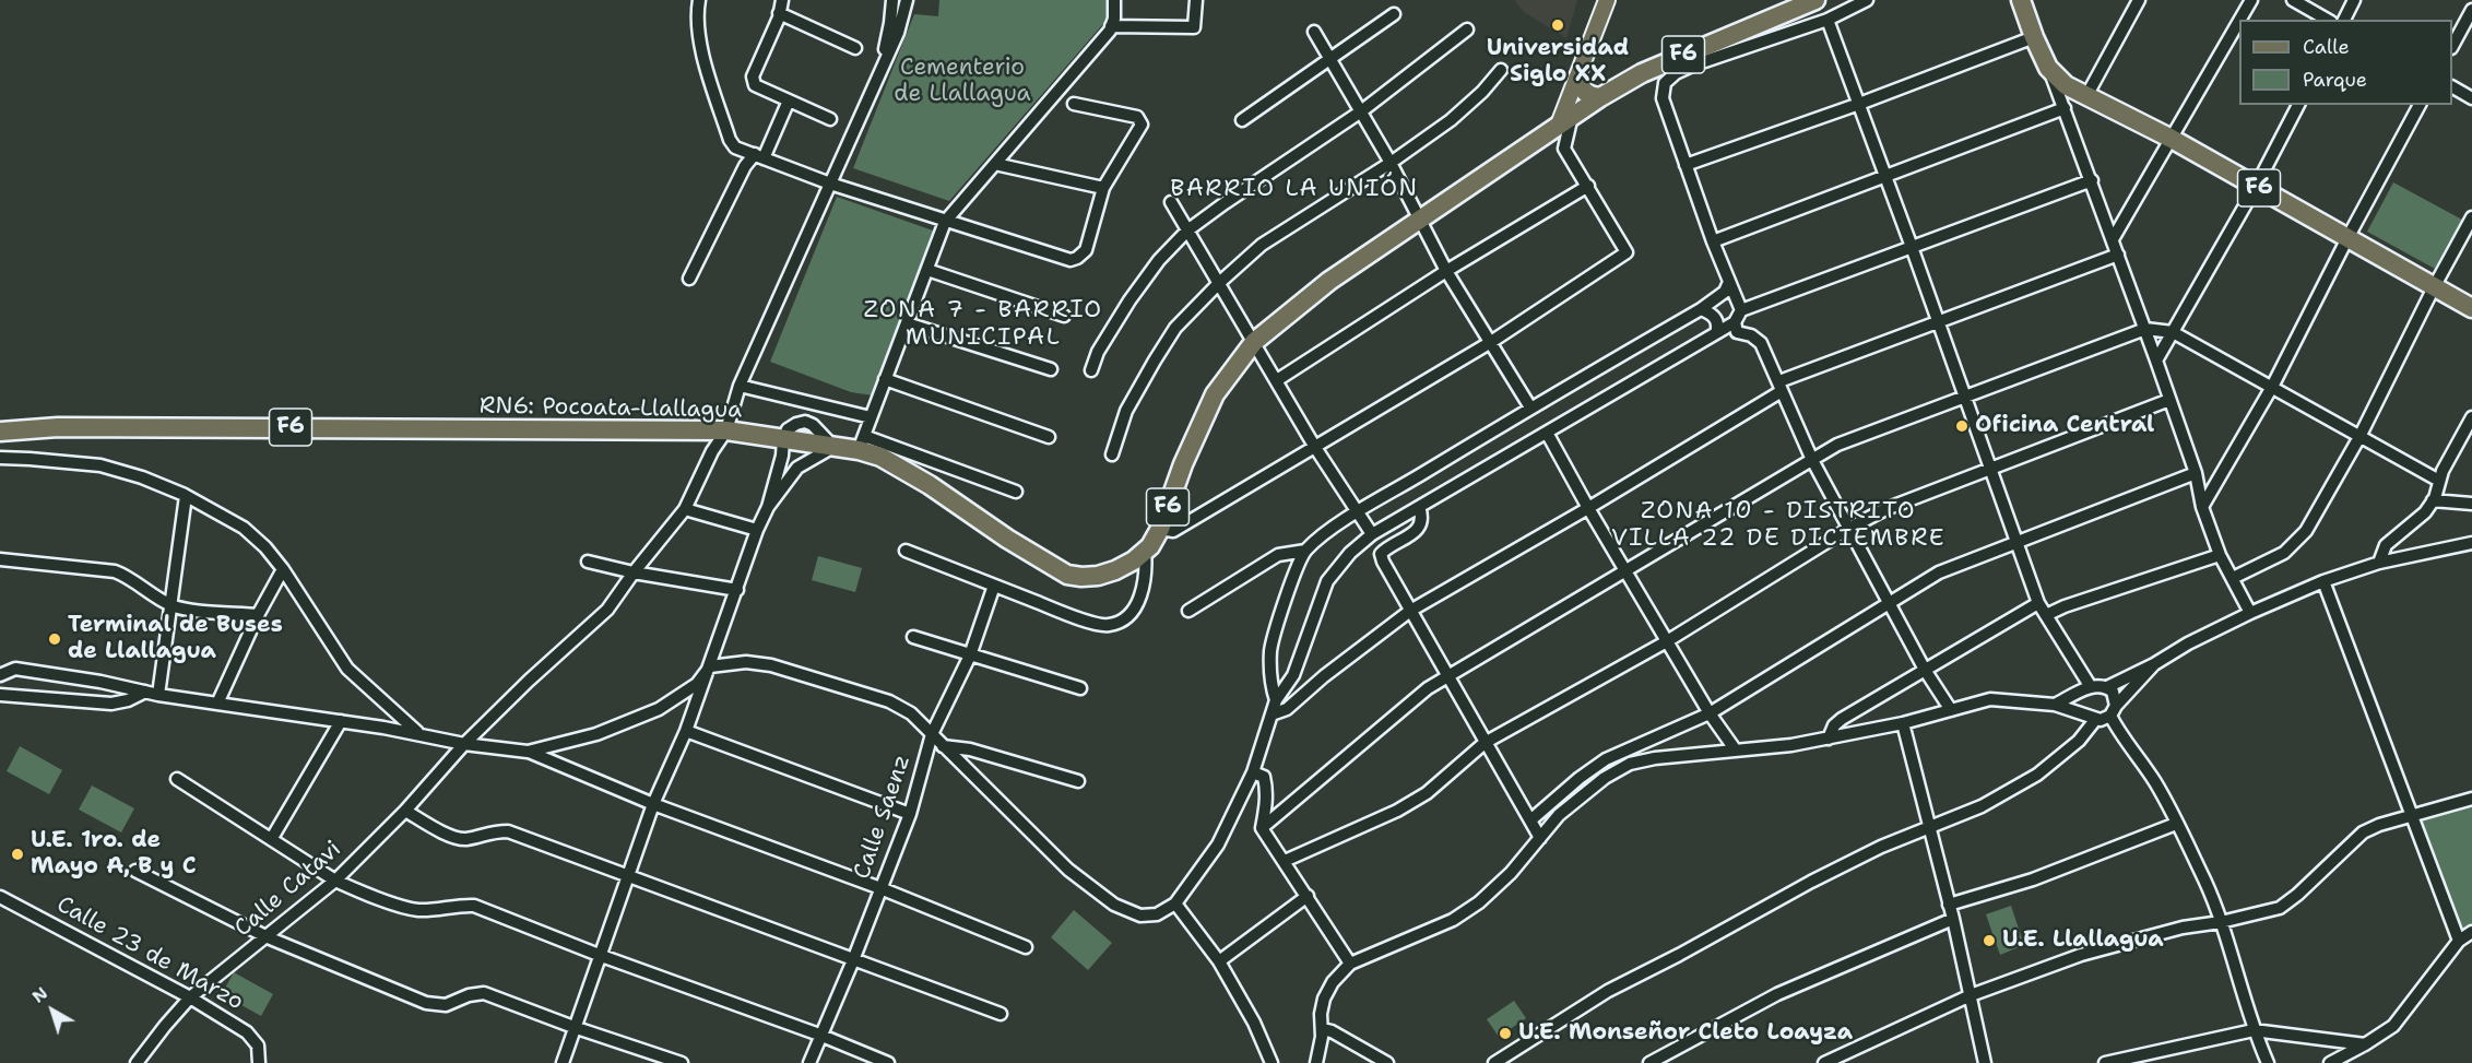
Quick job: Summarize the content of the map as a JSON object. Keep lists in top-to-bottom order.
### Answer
{
  "streets": {
    "highway": ["F6", "RN6: Pocoata-Llallagua"],
    "street": ["Calle Saenz", "Calle Catavi", "Calle 23 de Marzo"]
  },
  "crossings": [
    ["RN6: Pocoata-Llallagua", "Calle Catavi"],
    ["Calle Catavi", "Calle 23 de Marzo"]
  ],
  "districts": ["BARRIO LA UNIÓN", "ZONA 7 - BARRIO MUNICIPAL", "ZONA 10 - DISTRITO VILLA 22 DE DICIEMBRE"],
  "parks": ["Cementerio de Llallagua"],
  "places": [
    "Universidad Siglo XX",
    "Oficina Central",
    "Terminal de Buses de Llallagua",
    "U.E. 1ro. de Mayo A, B y C",
    "U.E. Llallagua",
    "U.E. Monseñor Cleto Loayza"
  ],
  "legend": ["Calle", "Parque"],
  "north": "top left"
}
